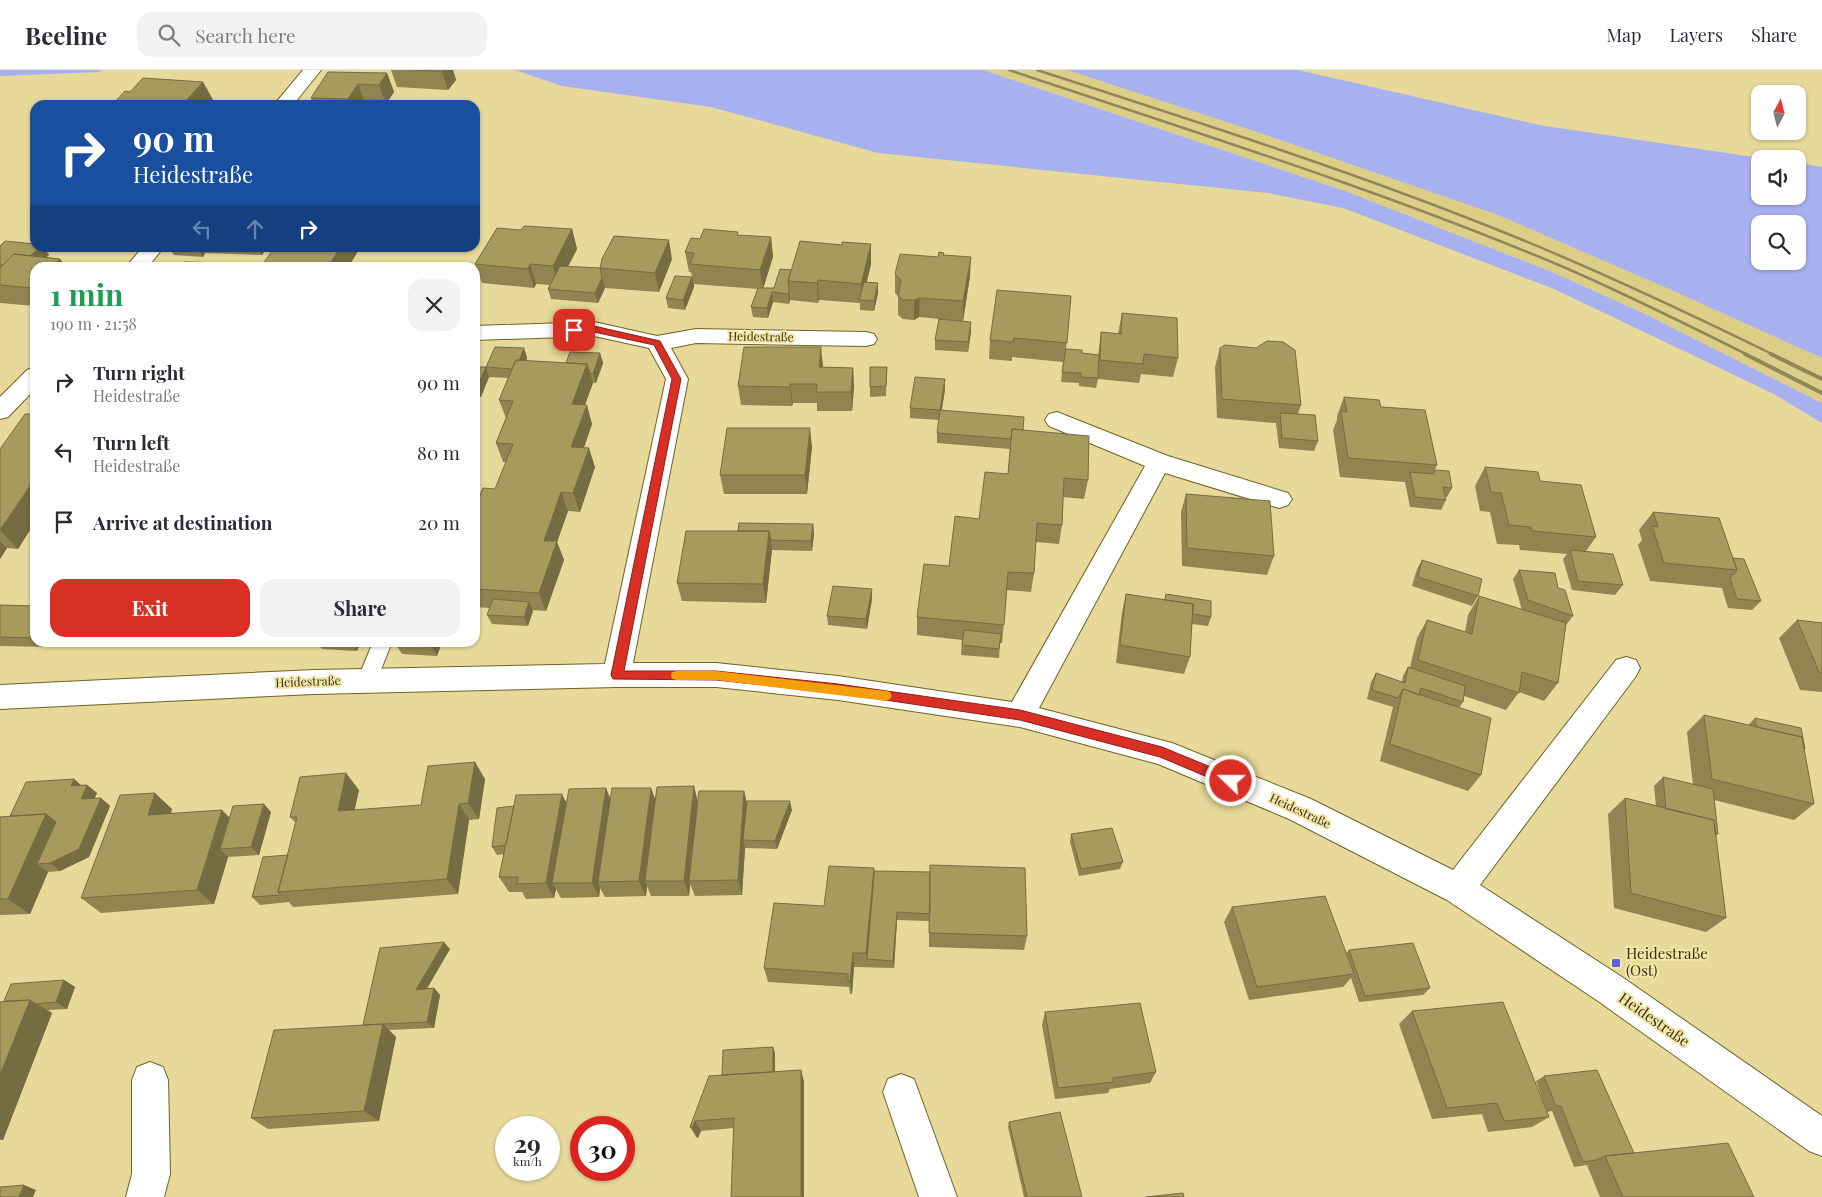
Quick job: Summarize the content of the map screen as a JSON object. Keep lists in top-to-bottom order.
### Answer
{
  "streets": {
    "street": ["Heidestraße"]
  },
  "places": {
    "transit": ["Heidestraße (Ost)"]
  },
  "north": "top",
  "page": {
    "header": "Beeline",
    "search": "Search here",
    "nav": ["Map", "Layers", "Share"],
    "turn": ["90 m", "Heidestraße"],
    "heading": ["1 min", "190 m · 21:58"],
    "list": [
      {
        "name": "Turn right",
        "note": "Heidestraße",
        "value": "90 m"
      },
      {
        "name": "Turn left",
        "note": "Heidestraße",
        "value": "80 m"
      },
      {
        "name": "Arrive at destination",
        "value": "20 m"
      }
    ],
    "buttons": ["Exit", "Share"],
    "speed": "29 km/h",
    "limit": "30"
  }
}
